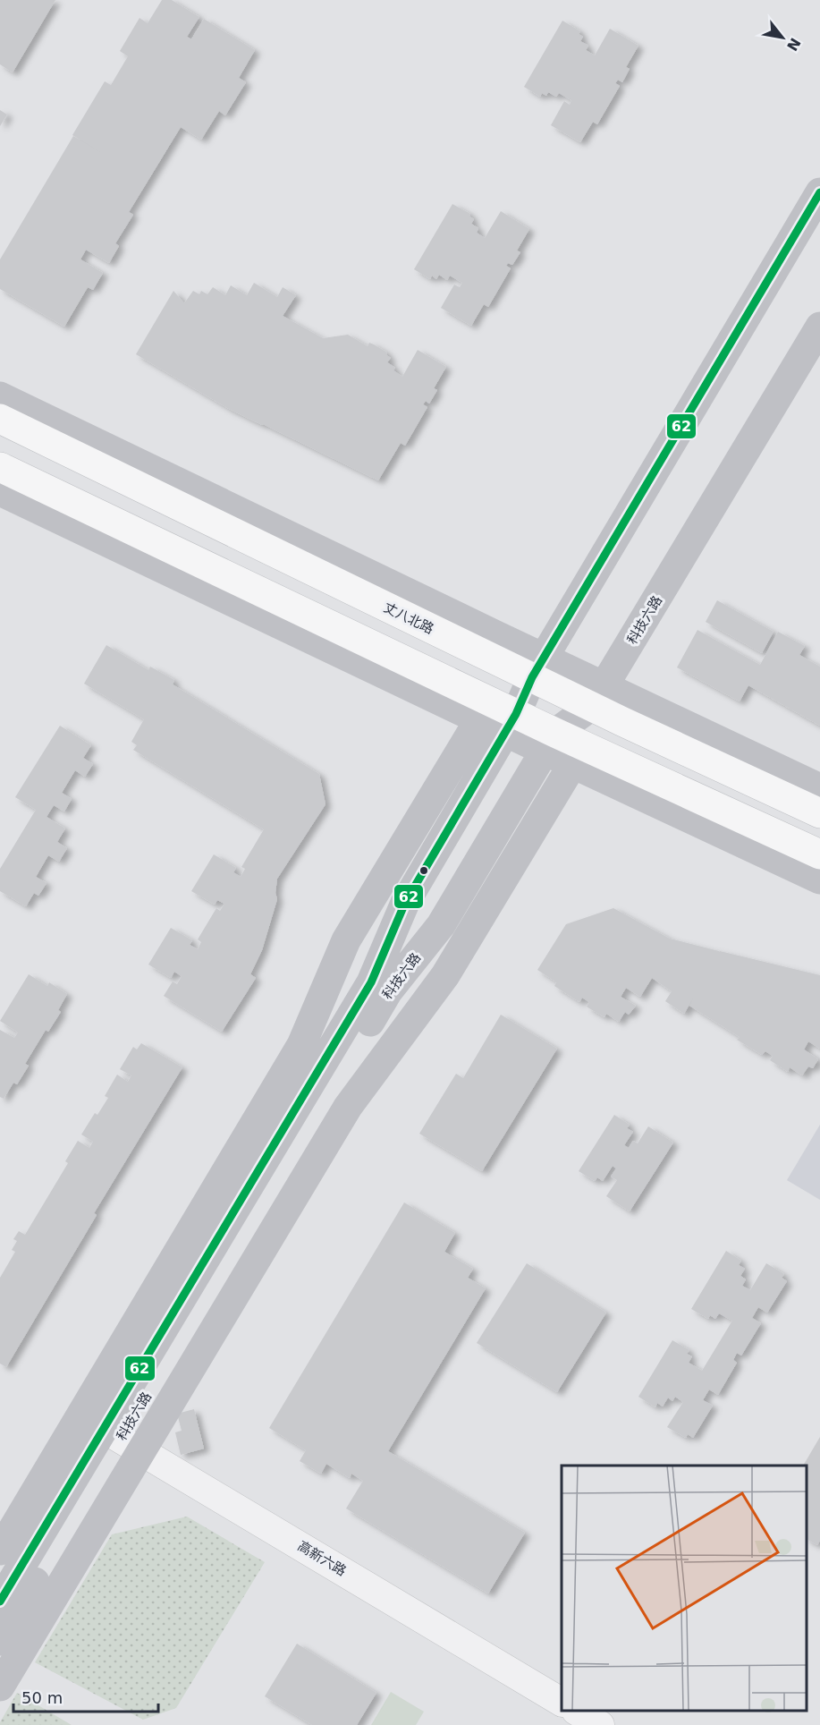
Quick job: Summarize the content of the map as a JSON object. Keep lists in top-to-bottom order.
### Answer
{
  "streets": {
    "main road": ["丈八北路", "科技六路"],
    "street": ["高新六路"]
  },
  "crossings": [
    ["丈八北路", "科技六路"],
    ["科技六路", "高新六路"]
  ],
  "lines": ["transit line 62"],
  "scale_bar": "50 m",
  "north": "bottom right"
}
